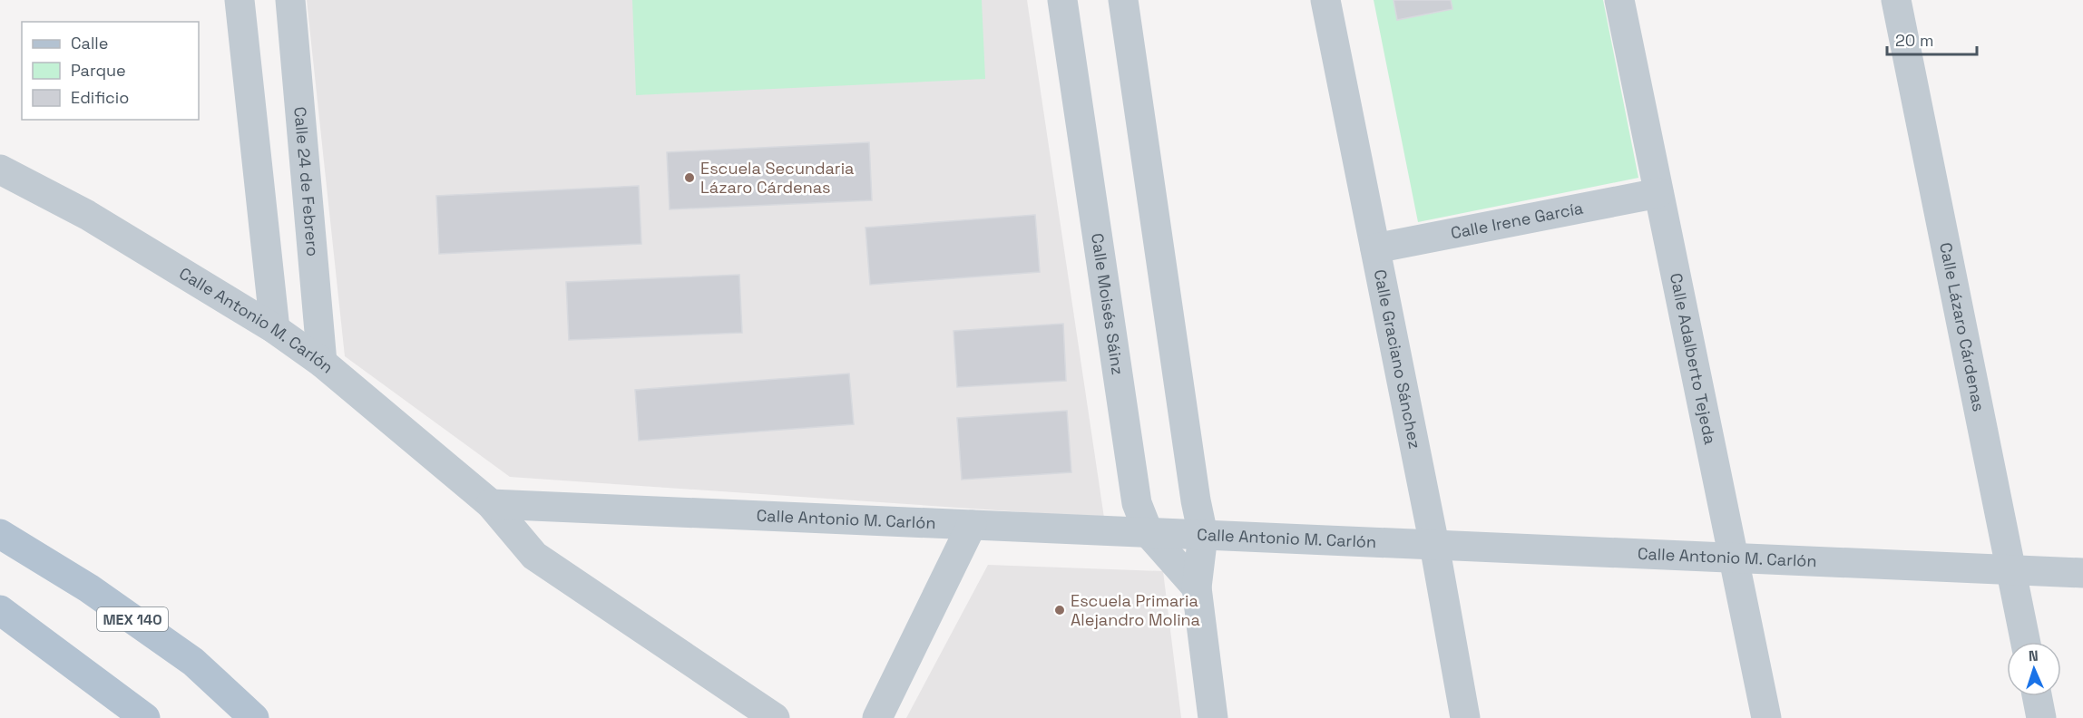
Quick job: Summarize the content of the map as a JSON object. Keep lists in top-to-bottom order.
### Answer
{
  "streets": {
    "main road": ["MEX 140"],
    "street": [
      "Calle 24 de Febrero",
      "Calle Irene García",
      "Calle Moisés Sáinz",
      "Calle Antonio M. Carlón",
      "Calle Lázaro Cárdenas",
      "Calle Graciano Sánchez",
      "Calle Adalberto Tejeda"
    ]
  },
  "crossings": [
    ["Calle 24 de Febrero", "Calle Antonio M. Carlón"],
    ["Calle Irene García", "Calle Graciano Sánchez"],
    ["Calle Irene García", "Calle Adalberto Tejeda"],
    ["Calle Moisés Sáinz", "Calle Antonio M. Carlón"],
    ["Calle Antonio M. Carlón", "Calle Lázaro Cárdenas"],
    ["Calle Antonio M. Carlón", "Calle Graciano Sánchez"],
    ["Calle Antonio M. Carlón", "Calle Adalberto Tejeda"]
  ],
  "places": ["Escuela Secundaria Lázaro Cárdenas", "Escuela Primaria Alejandro Molina"],
  "legend": ["Calle", "Parque", "Edificio"],
  "scale_bar": "20 m",
  "north": "top"
}
